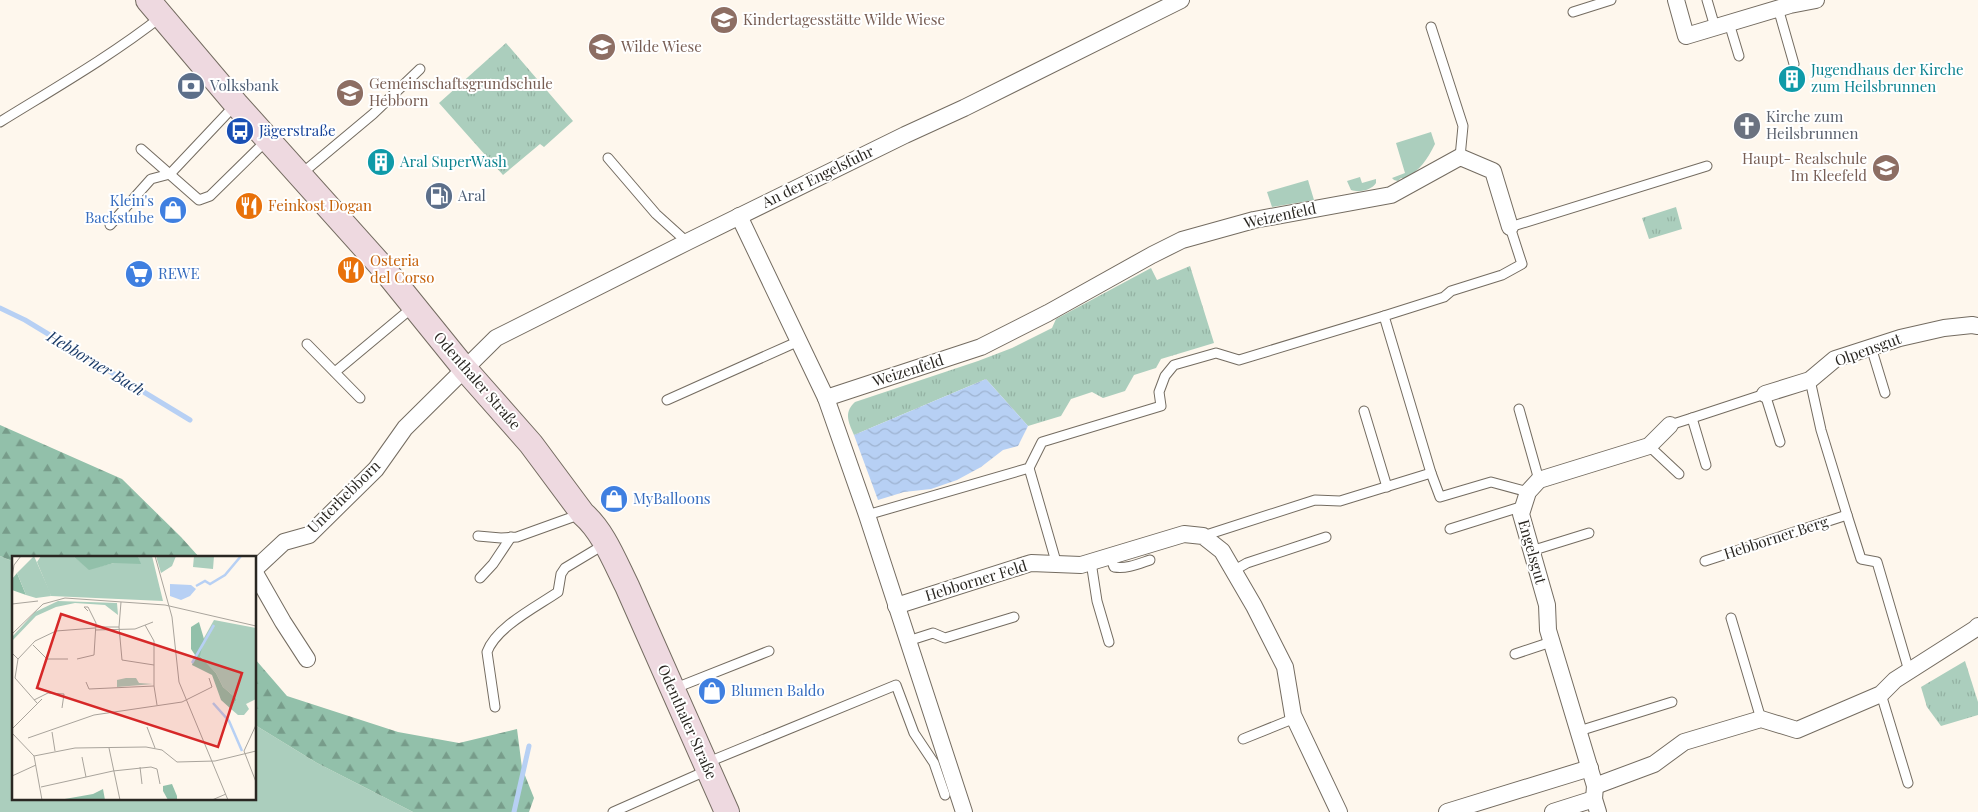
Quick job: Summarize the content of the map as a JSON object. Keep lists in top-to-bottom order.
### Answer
{
  "streets": {
    "main road": ["Odenthaler Straße"],
    "street": [
      "An der Engelsfuhr",
      "Weizenfeld",
      "Olpensgut",
      "Unterhebborn",
      "Engelsgut",
      "Hebborner Feld"
    ],
    "lane": ["Hebborner Berg"]
  },
  "crossings": [
    ["An der Engelsfuhr", "Odenthaler Straße"],
    ["An der Engelsfuhr", "Unterhebborn"],
    ["Olpensgut", "Hebborner Berg"],
    ["Odenthaler Straße", "Unterhebborn"]
  ],
  "water": ["Hebborner Bach"],
  "places": {
    "school or university": [
      "Kindertagesstätte Wilde Wiese",
      "Wilde Wiese",
      "Gemeinschaftsgrundschule Hebborn",
      "Haupt- Realschule Im Kleefeld"
    ],
    "building": ["Jugendhaus der Kirche zum Heilsbrunnen", "Aral SuperWash"],
    "bank": ["Volksbank"],
    "church": ["Kirche zum Heilsbrunnen"],
    "bus stop": ["Jägerstraße"],
    "fuel station": ["Aral"],
    "restaurant": ["Feinkost Dogan", "Osteria del Corso"],
    "shop": ["Klein's Backstube", "MyBalloons", "Blumen Baldo"],
    "supermarket": ["REWE"]
  }
}
